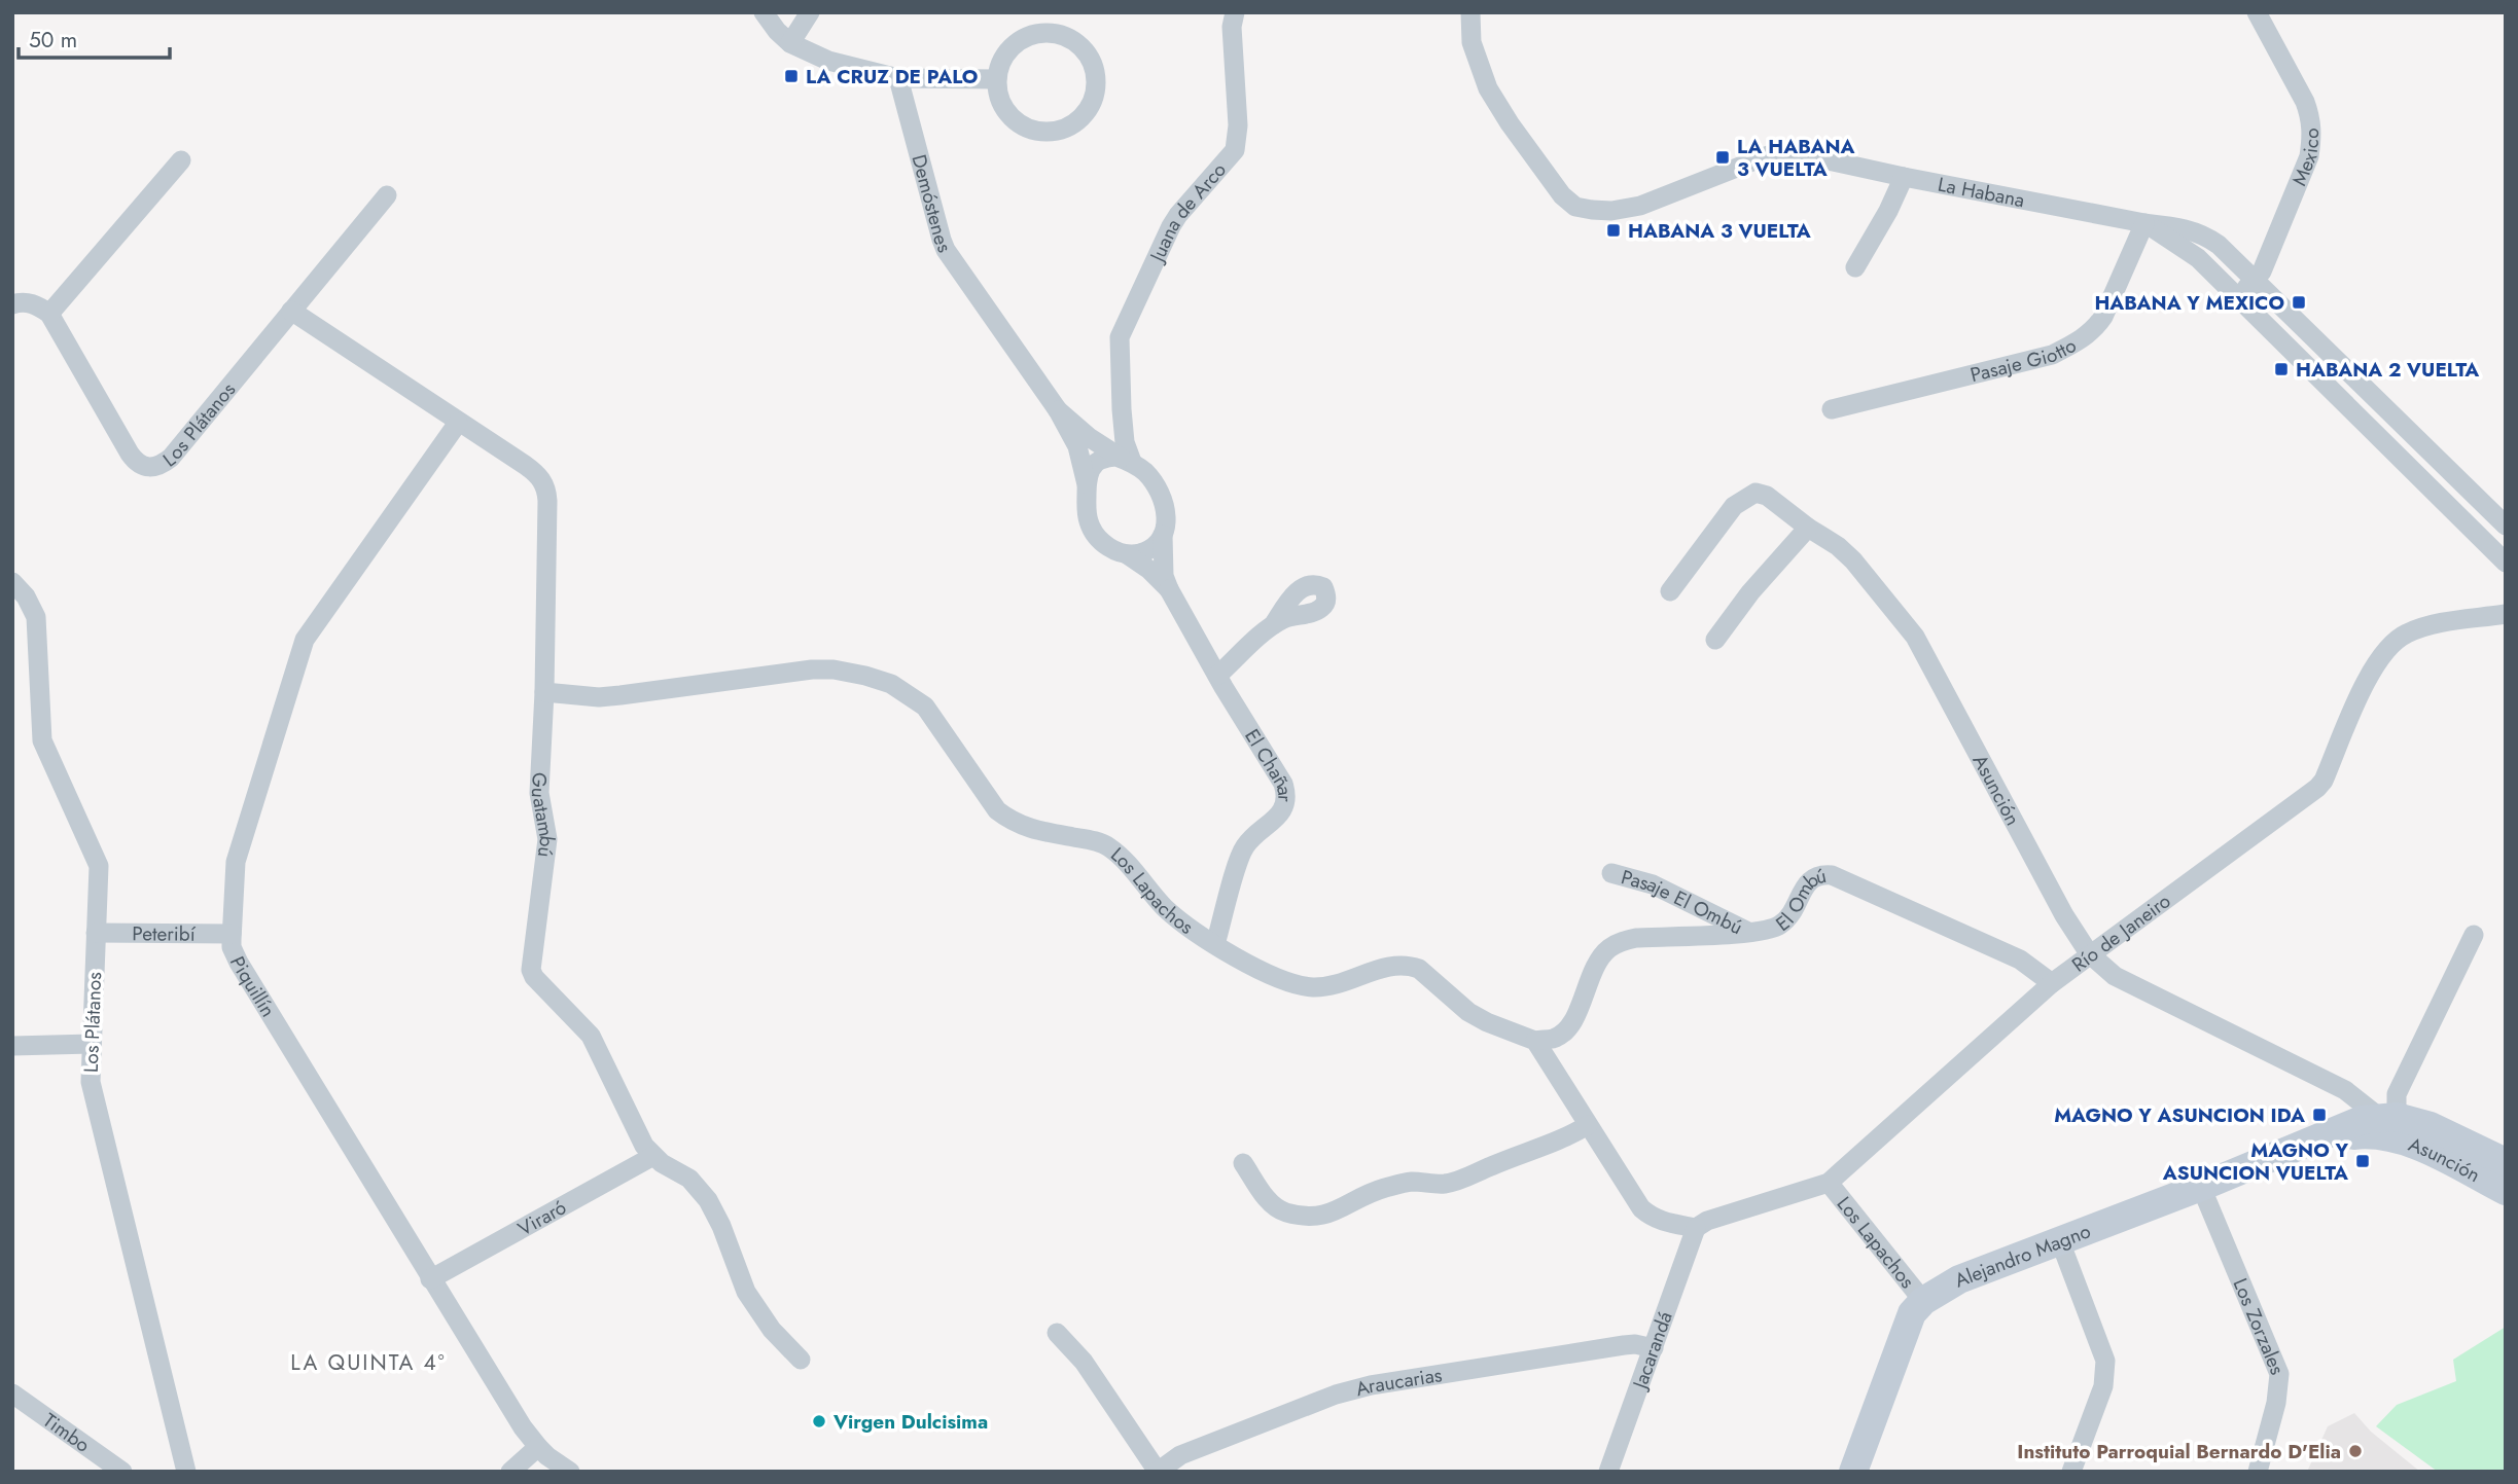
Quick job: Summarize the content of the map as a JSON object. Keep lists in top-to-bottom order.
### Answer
{
  "streets": {
    "main road": ["Asunción", "Alejandro Magno"],
    "street": [
      "Mexico",
      "La Habana",
      "Demóstenes",
      "Juana de Arco",
      "Pasaje Giotto",
      "Los Plátanos",
      "El Chañar",
      "Guatambú",
      "Los Lapachos",
      "Pasaje El Ombú",
      "El Ombú",
      "Río de Janeiro",
      "Peteribí",
      "Piquillín",
      "Viraró",
      "Los Zorzales",
      "Jacarandá",
      "Araucarias",
      "Timbo"
    ]
  },
  "crossings": [
    ["Mexico", "La Habana"],
    ["La Habana", "Pasaje Giotto"],
    ["Demóstenes", "Juana de Arco"],
    ["Demóstenes", "El Chañar"],
    ["Juana de Arco", "El Chañar"],
    ["Los Plátanos", "Guatambú"],
    ["Los Plátanos", "Peteribí"],
    ["El Chañar", "Los Lapachos"],
    ["Asunción", "Río de Janeiro"],
    ["Asunción", "Alejandro Magno"],
    ["Guatambú", "Los Lapachos"],
    ["Guatambú", "Piquillín"],
    ["Guatambú", "Viraró"],
    ["Los Lapachos", "El Ombú"],
    ["Los Lapachos", "Río de Janeiro"],
    ["Los Lapachos", "Alejandro Magno"],
    ["Pasaje El Ombú", "El Ombú"],
    ["El Ombú", "Río de Janeiro"],
    ["Río de Janeiro", "Jacarandá"],
    ["Peteribí", "Piquillín"],
    ["Piquillín", "Viraró"],
    ["Alejandro Magno", "Los Zorzales"],
    ["Jacarandá", "Araucarias"]
  ],
  "districts": ["LA QUINTA 4°"],
  "places": {
    "transit": [
      "LA CRUZ DE PALO",
      "LA HABANA 3 VUELTA",
      "HABANA 3 VUELTA",
      "HABANA Y MEXICO",
      "HABANA 2 VUELTA",
      "MAGNO Y ASUNCION IDA",
      "MAGNO Y ASUNCION VUELTA"
    ],
    "other": ["Virgen Dulcisima", "Instituto Parroquial Bernardo D'Elia"]
  },
  "scale_bar": "50 m"
}
